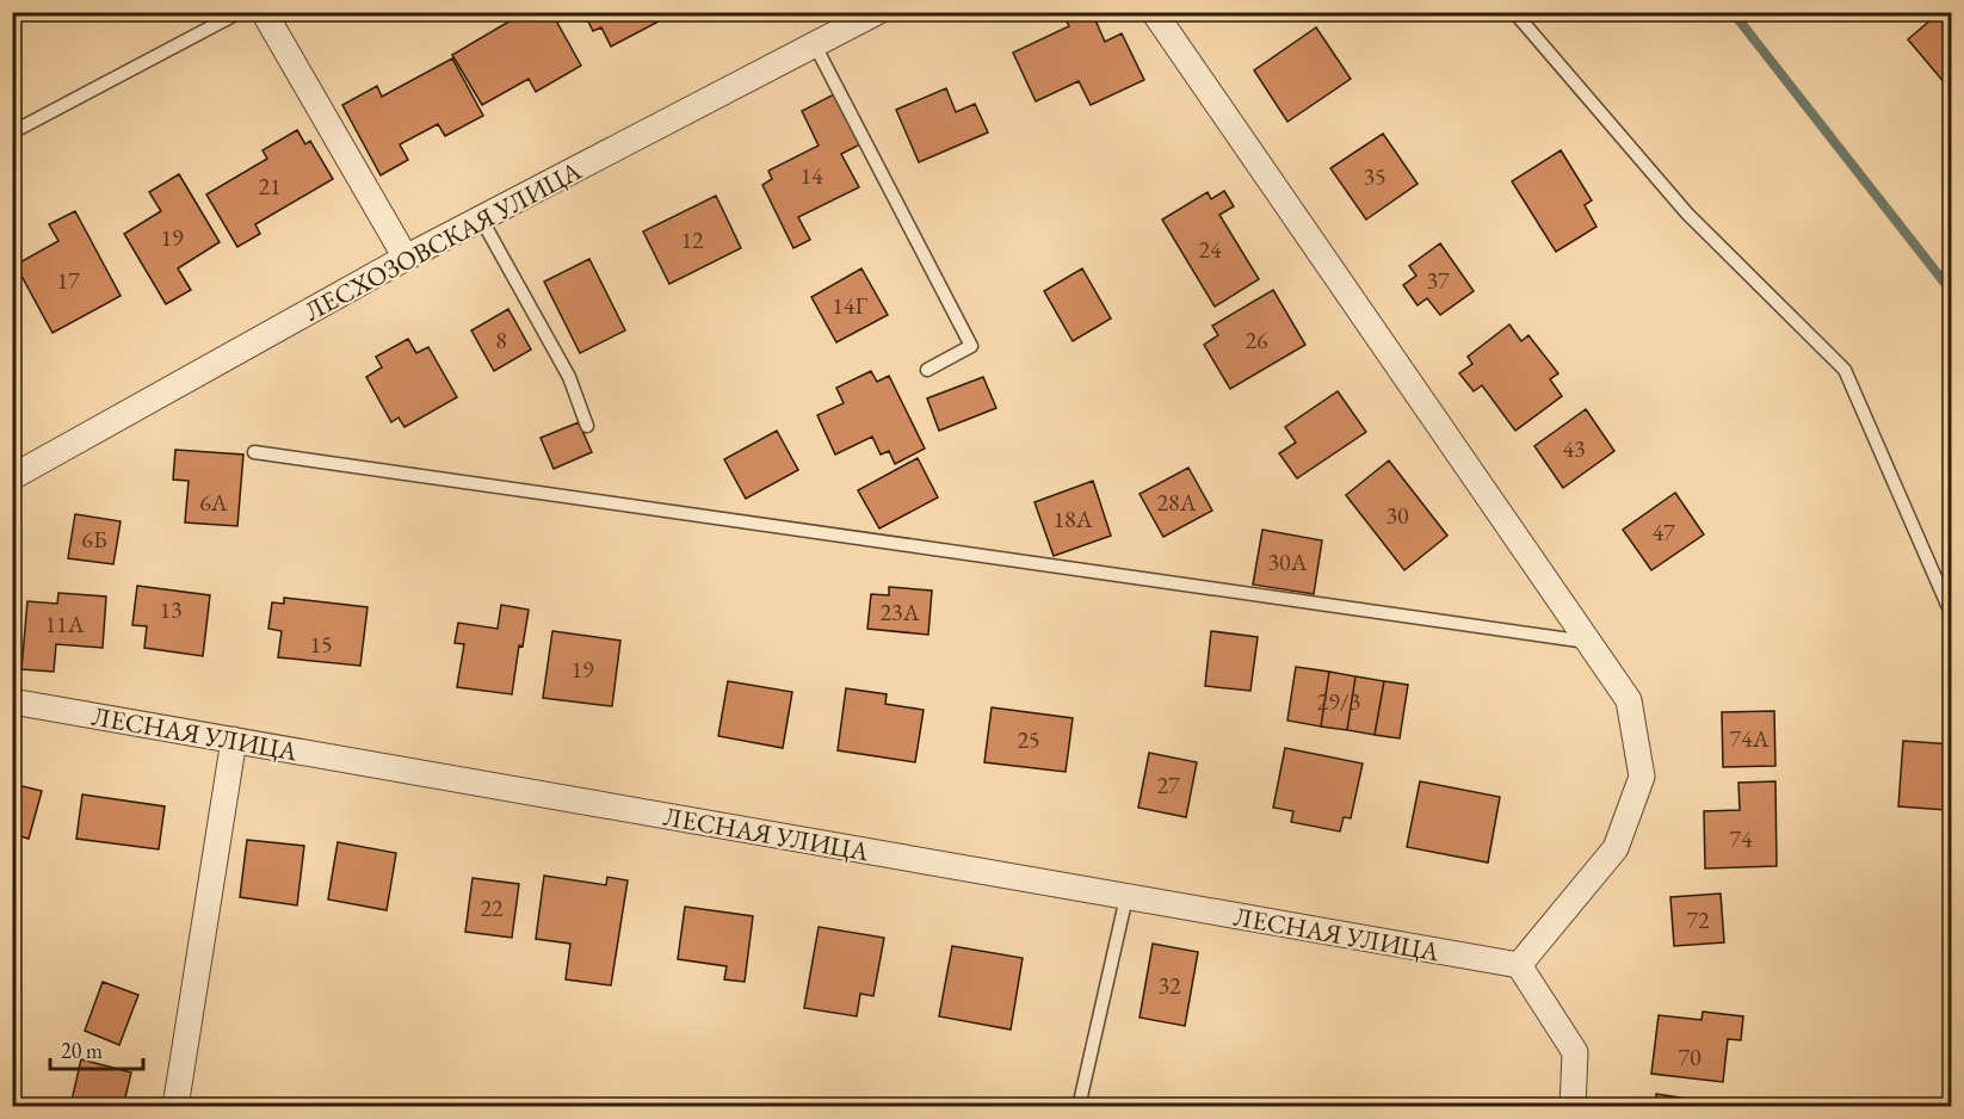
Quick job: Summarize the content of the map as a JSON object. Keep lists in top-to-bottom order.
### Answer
{
  "streets": {
    "street": ["ЛЕСХОЗОВСКАЯ УЛИЦА", "ЛЕСНАЯ УЛИЦА"]
  },
  "house_numbers": [
    "14",
    "35",
    "21",
    "19",
    "12",
    "24",
    "17",
    "37",
    "14Г",
    "8",
    "26",
    "43",
    "6А",
    "28А",
    "30",
    "18А",
    "47",
    "6Б",
    "30А",
    "13",
    "23А",
    "11А",
    "15",
    "19",
    "29/3",
    "74А",
    "25",
    "27",
    "74",
    "22",
    "72",
    "32",
    "70"
  ],
  "scale_bar": "20 m"
}
